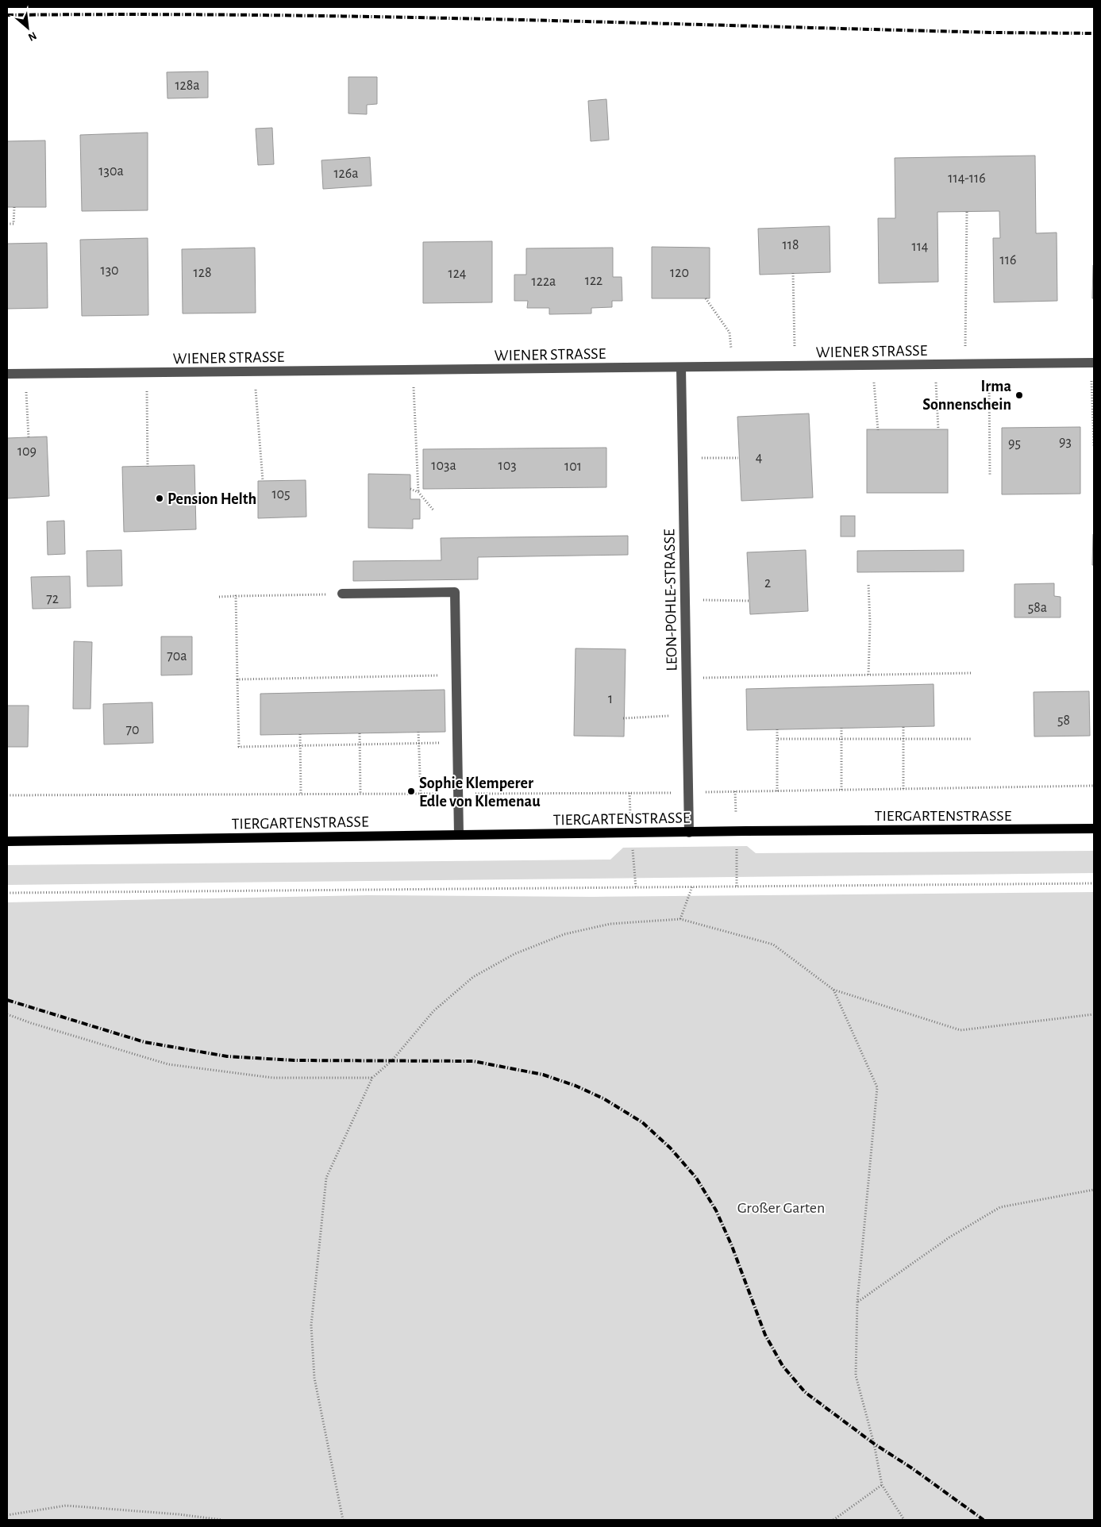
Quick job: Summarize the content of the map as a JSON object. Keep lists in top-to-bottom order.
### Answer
{
  "streets": {
    "main road": ["TIERGARTENSTRASSE"],
    "street": ["WIENER STRASSE", "LEON-POHLE-STRASSE"]
  },
  "crossings": [
    ["WIENER STRASSE", "LEON-POHLE-STRASSE"],
    ["LEON-POHLE-STRASSE", "TIERGARTENSTRASSE"]
  ],
  "parks": ["Großer Garten"],
  "places": ["Irma Sonnenschein", "Pension Helth", "Sophie Klemperer Edle von Klemenau"],
  "house_numbers": [
    "128a",
    "130a",
    "126a",
    "114-116",
    "118",
    "114",
    "116",
    "130",
    "128",
    "120",
    "124",
    "122",
    "122a",
    "93",
    "95",
    "109",
    "4",
    "103a",
    "103",
    "101",
    "105",
    "2",
    "72",
    "58a",
    "70a",
    "1",
    "58",
    "70"
  ],
  "north": "bottom right"
}
